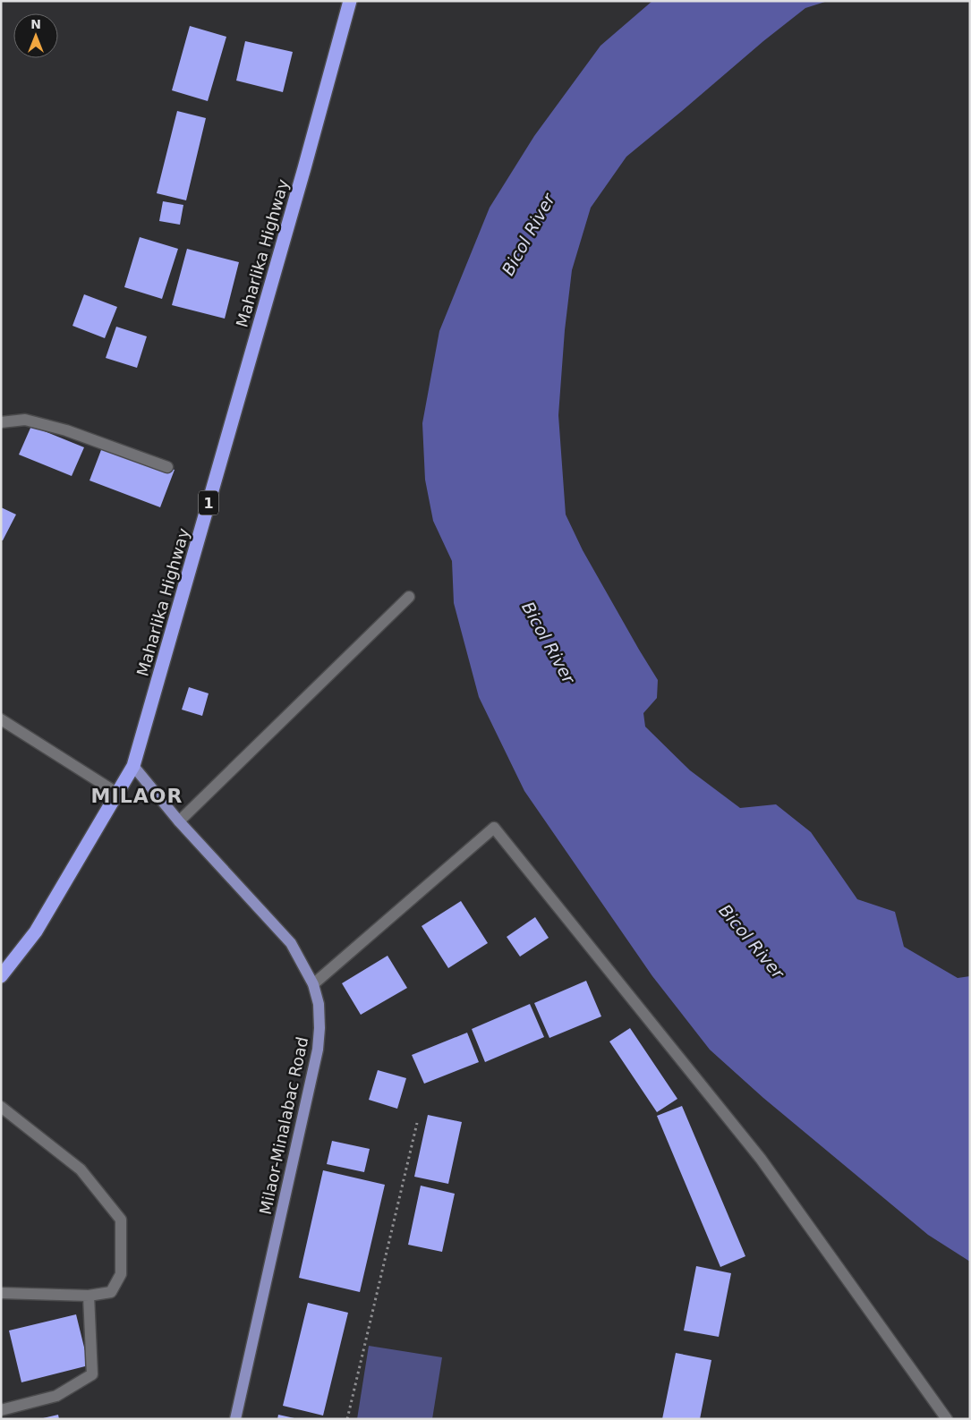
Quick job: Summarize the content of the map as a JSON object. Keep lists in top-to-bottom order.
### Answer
{
  "streets": {
    "highway": ["Maharlika Highway", "1"],
    "main road": ["Milaor-Minalabac Road"]
  },
  "crossings": [
    ["Maharlika Highway", "Milaor-Minalabac Road"]
  ],
  "districts": ["MILAOR"],
  "water": ["Bicol River"],
  "north": "top"
}
